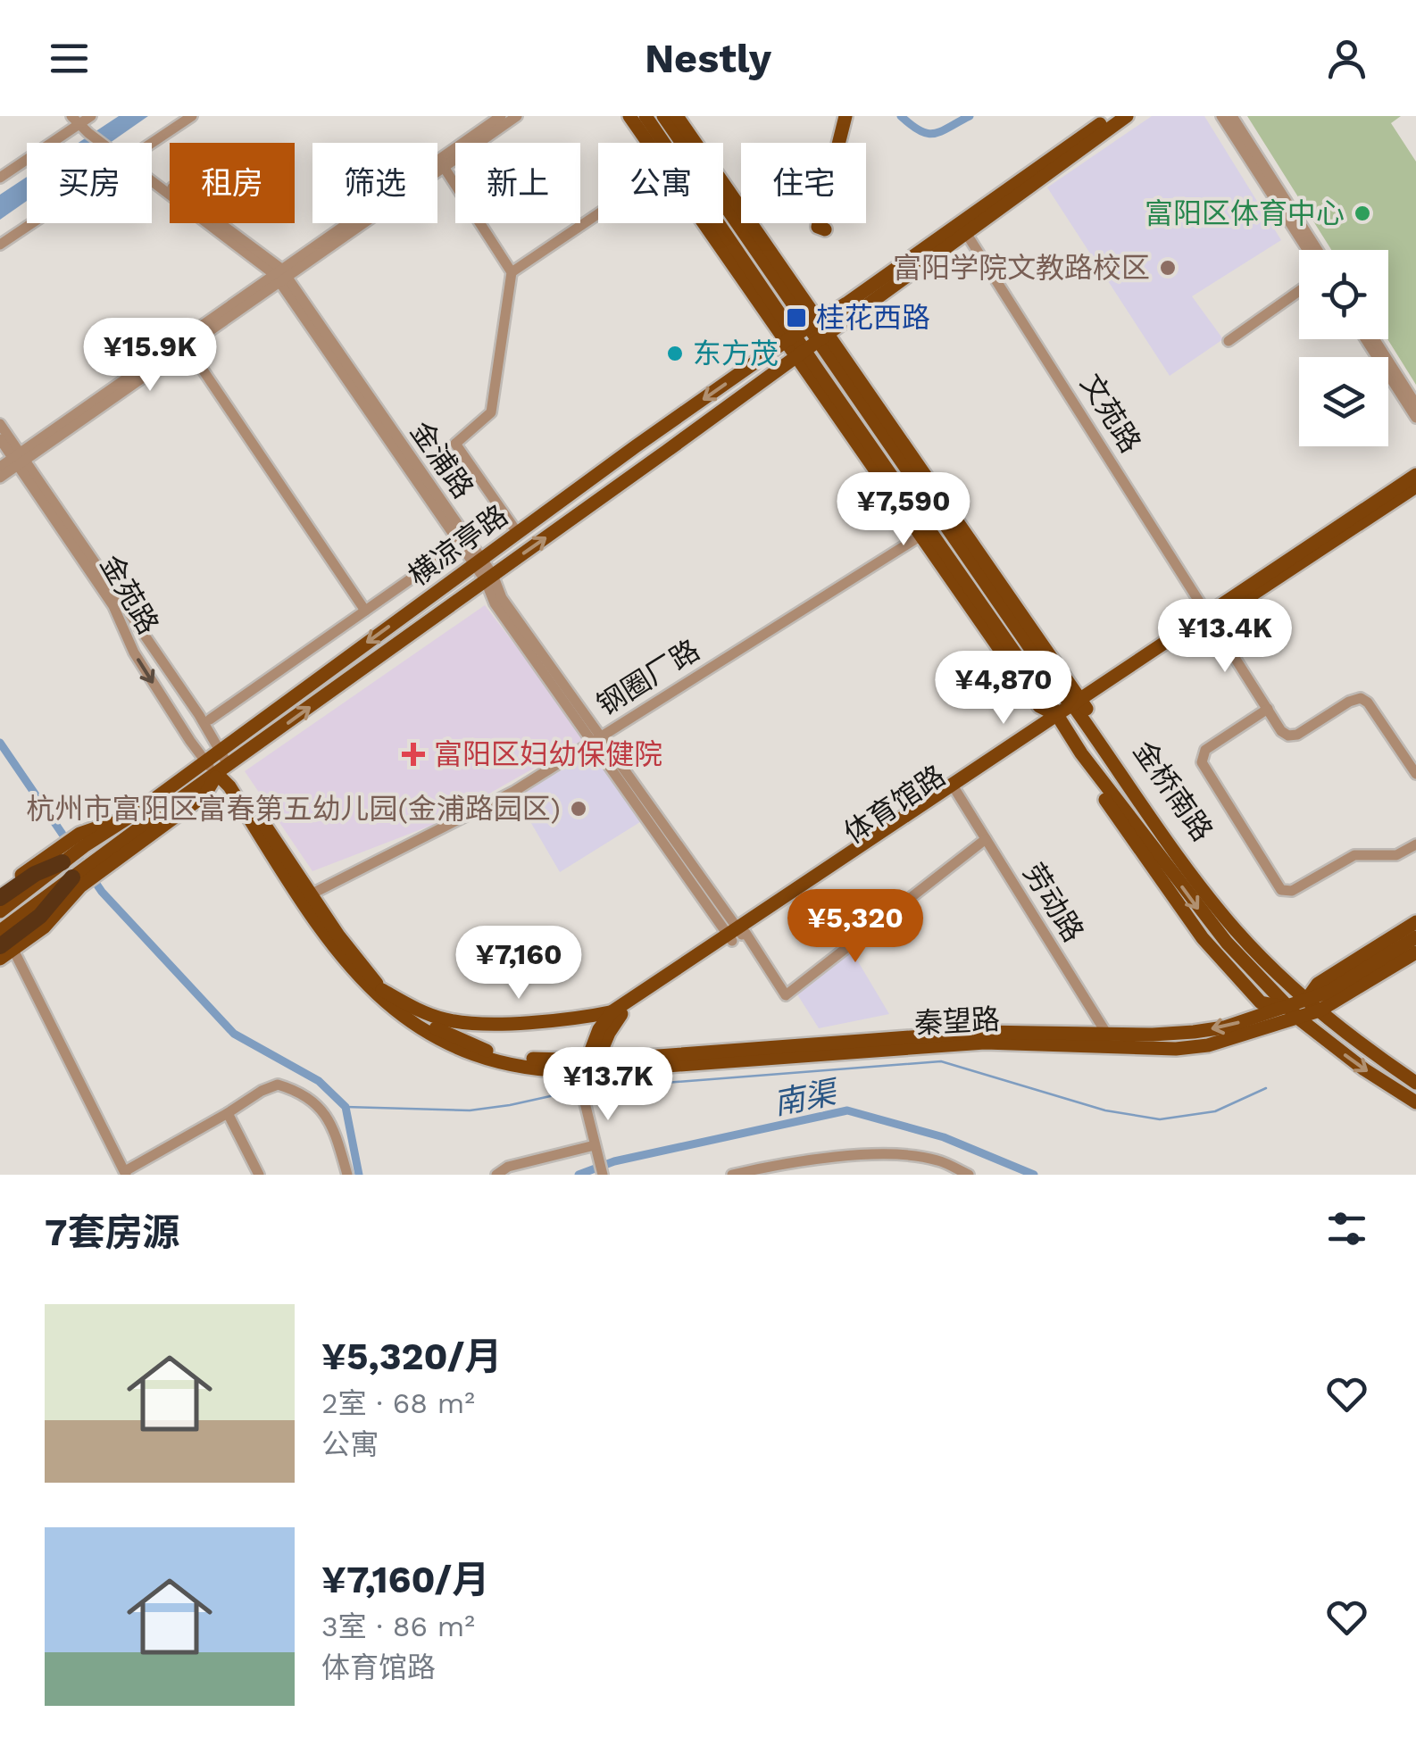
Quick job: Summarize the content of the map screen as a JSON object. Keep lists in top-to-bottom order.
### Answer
{
  "streets": {
    "main road": [
      "横凉亭路",
      "金桥南路",
      "体育馆路",
      "秦望路"
    ],
    "street": [
      "文苑路",
      "金浦路",
      "金苑路",
      "钢圈厂路",
      "劳动路"
    ]
  },
  "crossings": [
    ["文苑路", "体育馆路"],
    ["金浦路", "横凉亭路"],
    ["金浦路", "钢圈厂路"],
    ["金浦路", "体育馆路"],
    ["金浦路", "劳动路"],
    ["横凉亭路", "金苑路"],
    ["横凉亭路", "金桥南路"],
    ["横凉亭路", "体育馆路"],
    ["金苑路", "体育馆路"],
    ["钢圈厂路", "金桥南路"],
    ["钢圈厂路", "体育馆路"],
    ["金桥南路", "体育馆路"],
    ["金桥南路", "秦望路"],
    ["体育馆路", "劳动路"],
    ["体育馆路", "秦望路"],
    ["劳动路", "秦望路"]
  ],
  "water": ["南渠"],
  "places": {
    "other": [
      "富阳区体育中心",
      "富阳学院文教路校区",
      "东方茂",
      "杭州市富阳区富春第五幼儿园(金浦路园区)"
    ],
    "transit": ["桂花西路"],
    "health": ["富阳区妇幼保健院"]
  },
  "page": {
    "header": "Nestly",
    "chip": [
      "买房",
      "租房",
      "筛选",
      "新上",
      "公寓",
      "住宅"
    ],
    "price": [
      "¥15.9K",
      "¥7,590",
      "¥13.4K",
      "¥4,870",
      "¥5,320",
      "¥7,160",
      "¥13.7K"
    ],
    "heading": "7套房源",
    "list": [
      {
        "name": "¥5,320/月",
        "note": "2室 · 68 m² · 公寓"
      },
      {
        "name": "¥7,160/月",
        "note": "3室 · 86 m² · 体育馆路"
      }
    ]
  }
}
